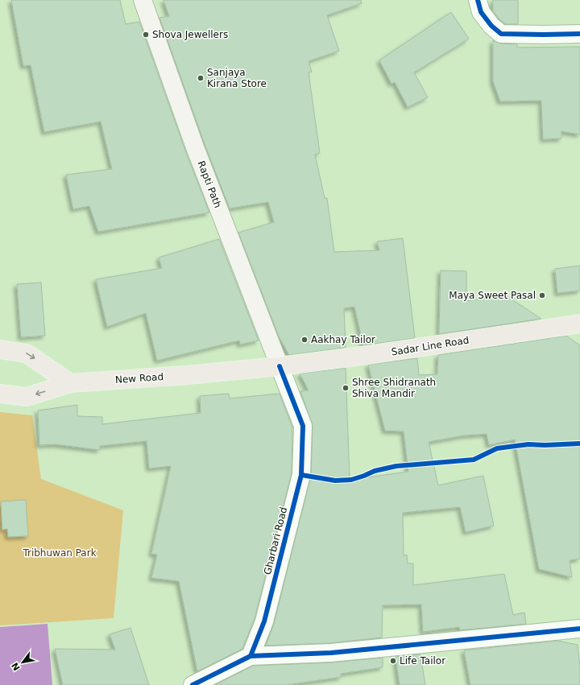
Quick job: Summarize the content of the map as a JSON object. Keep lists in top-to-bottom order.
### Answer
{
  "streets": {
    "main road": ["Rapti Path", "Sadar Line Road", "New Road"],
    "street": ["Gharbari Road"]
  },
  "crossings": [
    ["Rapti Path", "Sadar Line Road"],
    ["Rapti Path", "New Road"],
    ["Rapti Path", "Gharbari Road"],
    ["Sadar Line Road", "New Road"],
    ["Sadar Line Road", "Gharbari Road"],
    ["New Road", "Gharbari Road"]
  ],
  "parks": ["Tribhuwan Park"],
  "places": [
    "Shova Jewellers",
    "Sanjaya Kirana Store",
    "Maya Sweet Pasal",
    "Aakhay Tailor",
    "Shree Shidranath Shiva Mandir",
    "Life Tailor"
  ],
  "north": "bottom left"
}
